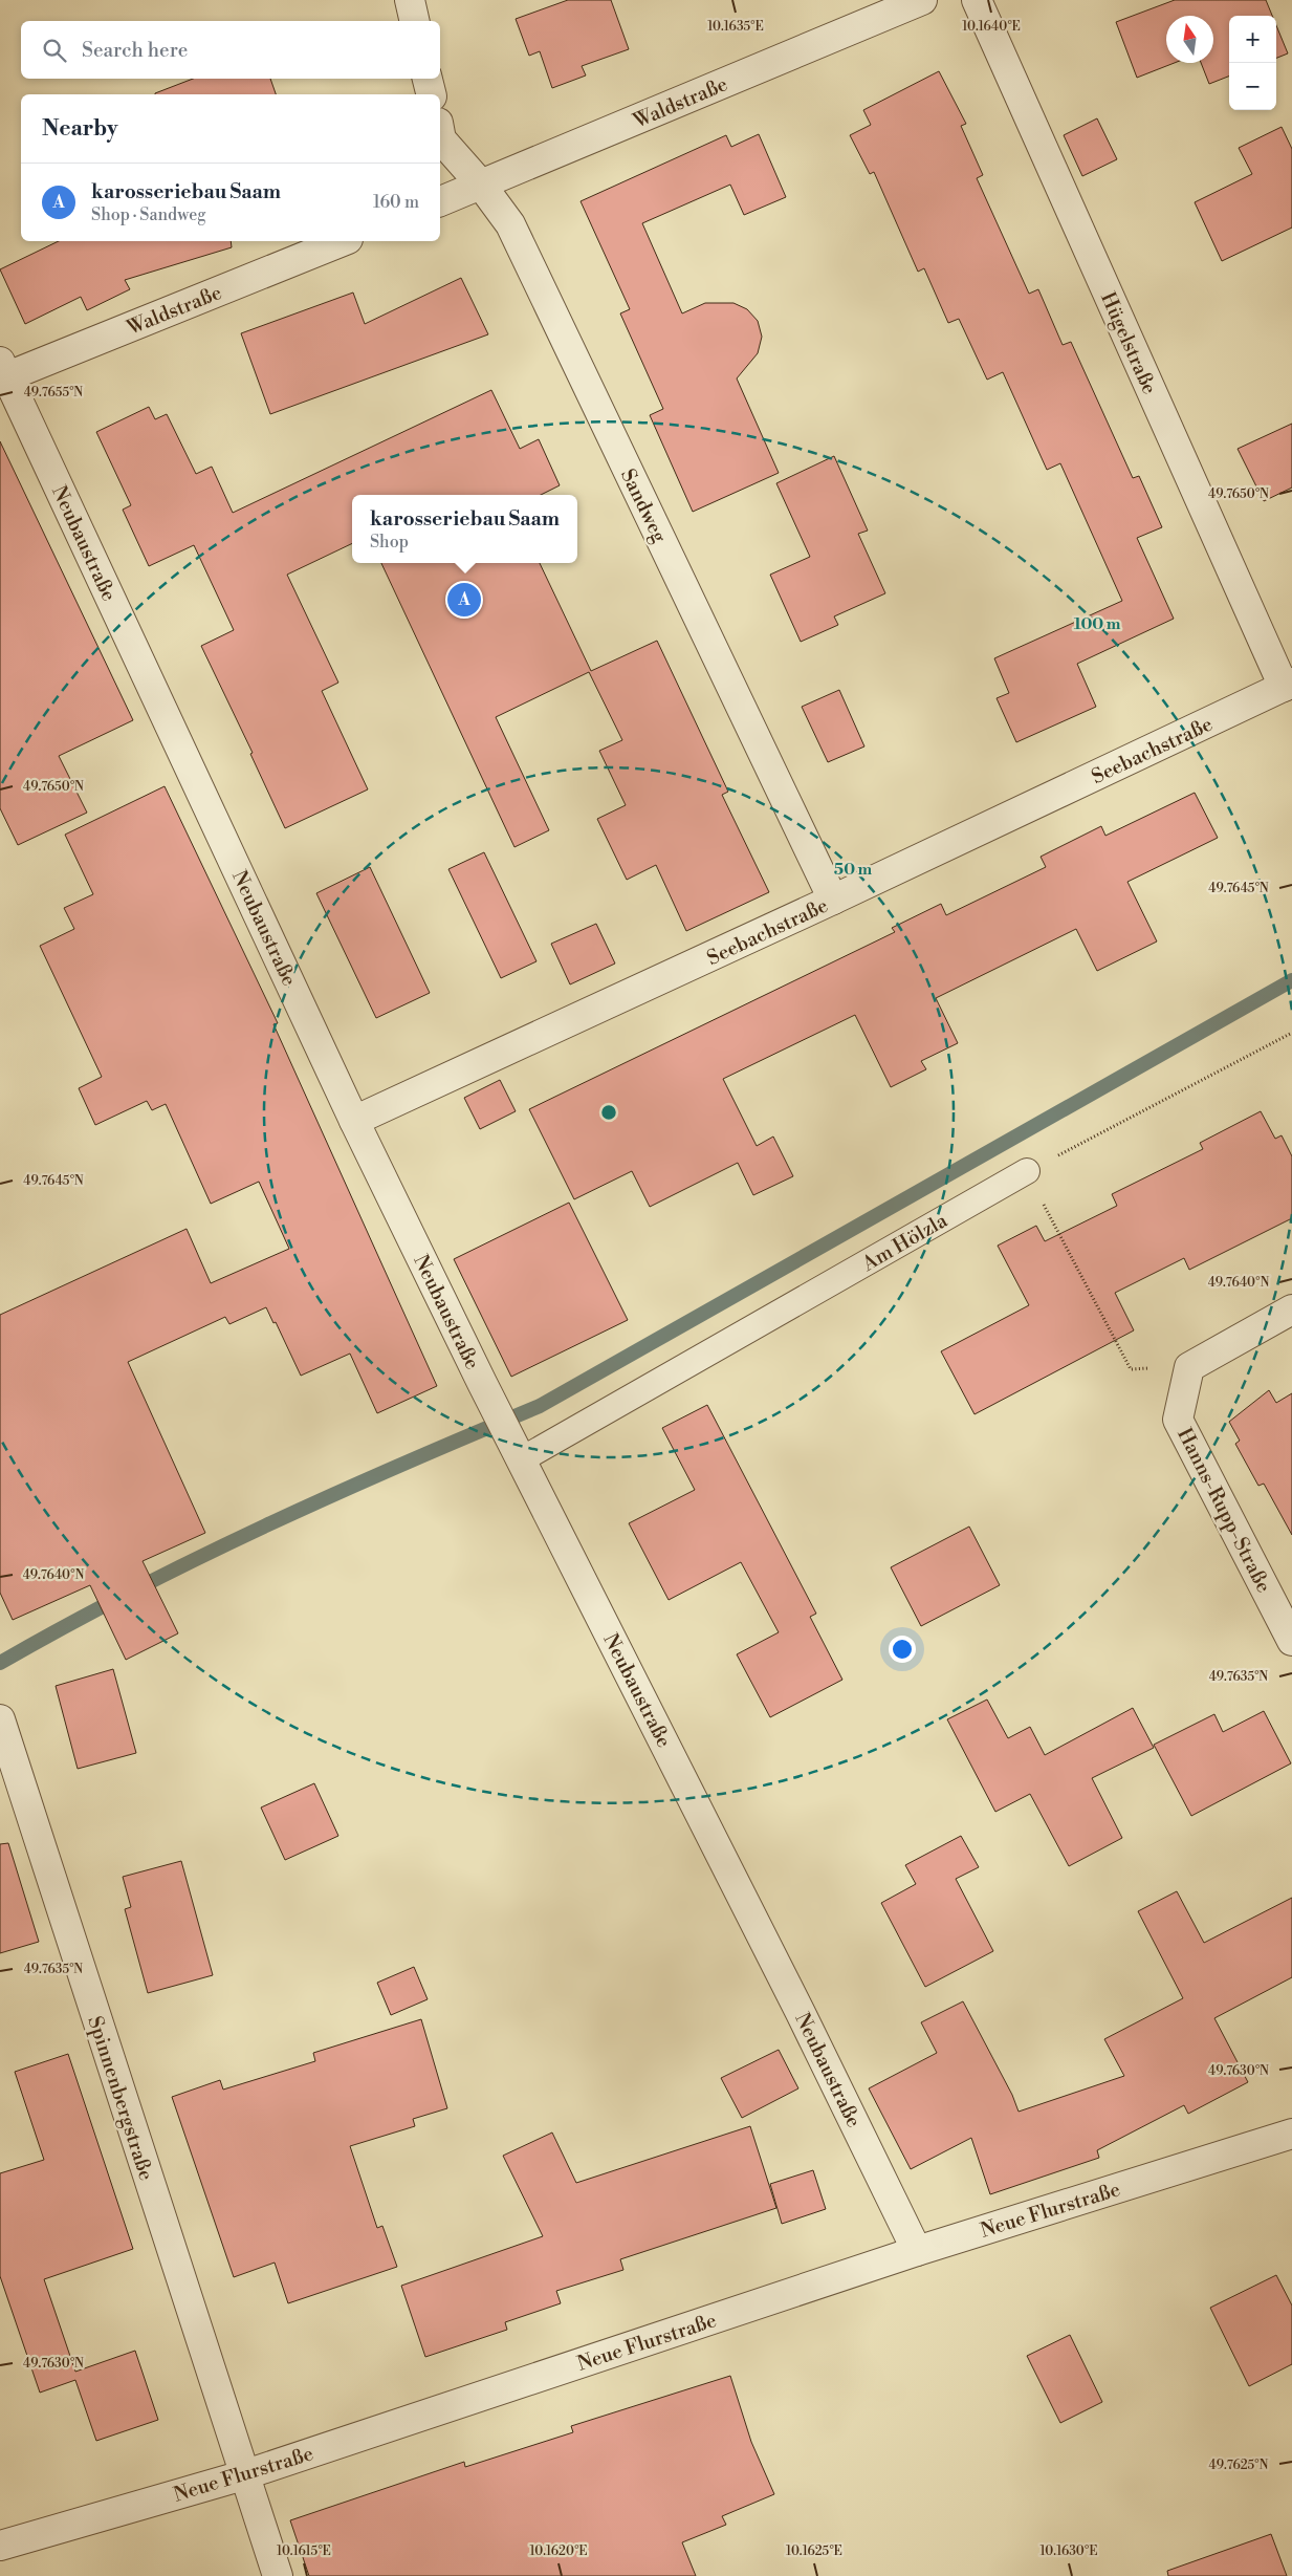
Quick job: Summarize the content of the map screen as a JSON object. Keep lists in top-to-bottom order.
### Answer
{
  "streets": {
    "street": [
      "Waldstraße",
      "Hügelstraße",
      "Sandweg",
      "Neubaustraße",
      "Seebachstraße",
      "Hanns-Rupp-Straße",
      "Spinnenbergstraße",
      "Neue Flurstraße"
    ],
    "lane": ["Am Hölzla"]
  },
  "crossings": [
    ["Waldstraße", "Sandweg"],
    ["Waldstraße", "Neubaustraße"],
    ["Hügelstraße", "Seebachstraße"],
    ["Sandweg", "Seebachstraße"],
    ["Neubaustraße", "Seebachstraße"],
    ["Neubaustraße", "Am Hölzla"],
    ["Neubaustraße", "Neue Flurstraße"],
    ["Spinnenbergstraße", "Neue Flurstraße"]
  ],
  "north": "top",
  "page": {
    "map_buttons": ["+", "−"],
    "search": "Search here",
    "heading": "Nearby",
    "list": [
      {
        "mark": "A",
        "name": "karosseriebau Saam",
        "note": "Shop · Sandweg",
        "value": "160 m"
      }
    ],
    "popup": ["karosseriebau Saam", "Shop"],
    "pins": "A"
  },
  "coordinates": [
    "10.1635°E",
    "10.1640°E",
    "49.7655°N",
    "49.7650°N",
    "49.7645°N",
    "49.7640°N",
    "49.7635°N",
    "49.7630°N",
    "49.7625°N",
    "10.1615°E",
    "10.1620°E",
    "10.1625°E",
    "10.1630°E"
  ],
  "rings": ["100 m", "50 m"]
}
